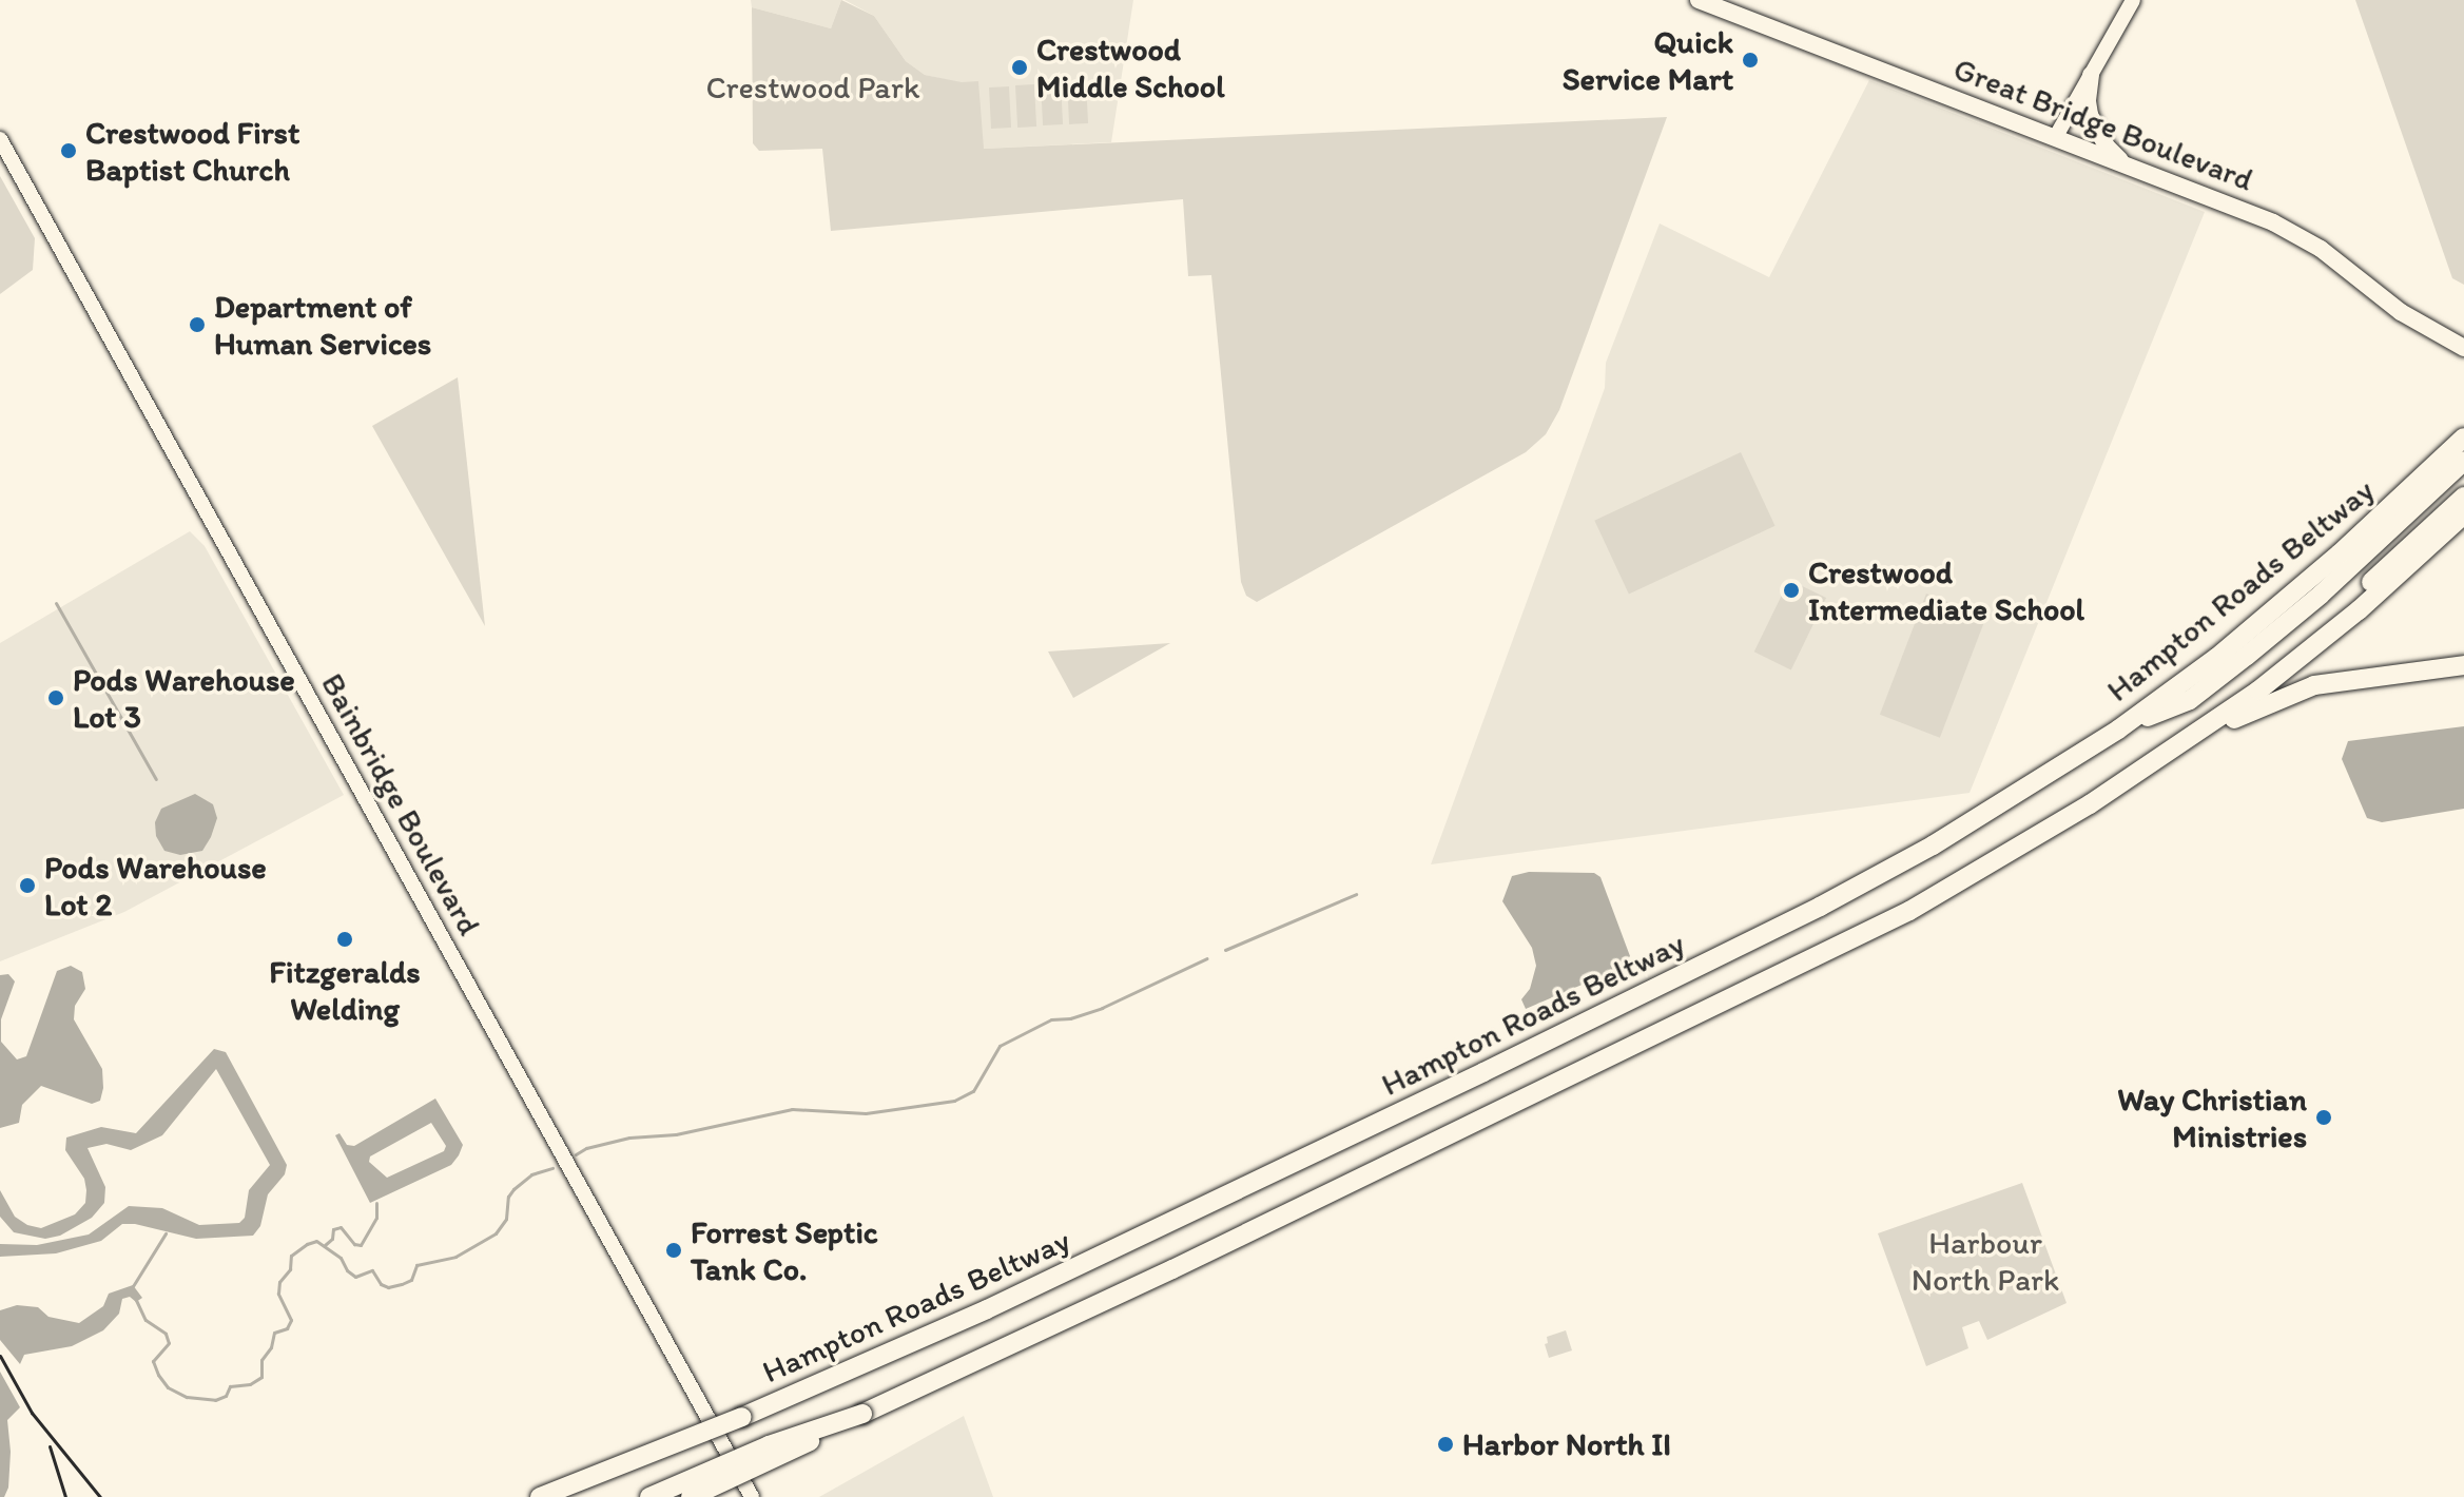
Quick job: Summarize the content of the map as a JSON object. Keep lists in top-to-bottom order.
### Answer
{
  "streets": {
    "highway": ["Hampton Roads Beltway"],
    "main road": ["Great Bridge Boulevard", "Bainbridge Boulevard"]
  },
  "parks": ["Crestwood Park", "Harbour North Park"],
  "places": [
    "Quick Service Mart",
    "Crestwood Middle School",
    "Crestwood First Baptist Church",
    "Department of Human Services",
    "Crestwood Intermediate School",
    "Pods Warehouse Lot 3",
    "Pods Warehouse Lot 2",
    "Fitzgeralds Welding",
    "Way Christian Ministries",
    "Forrest Septic Tank Co.",
    "Harbor North II"
  ]
}
